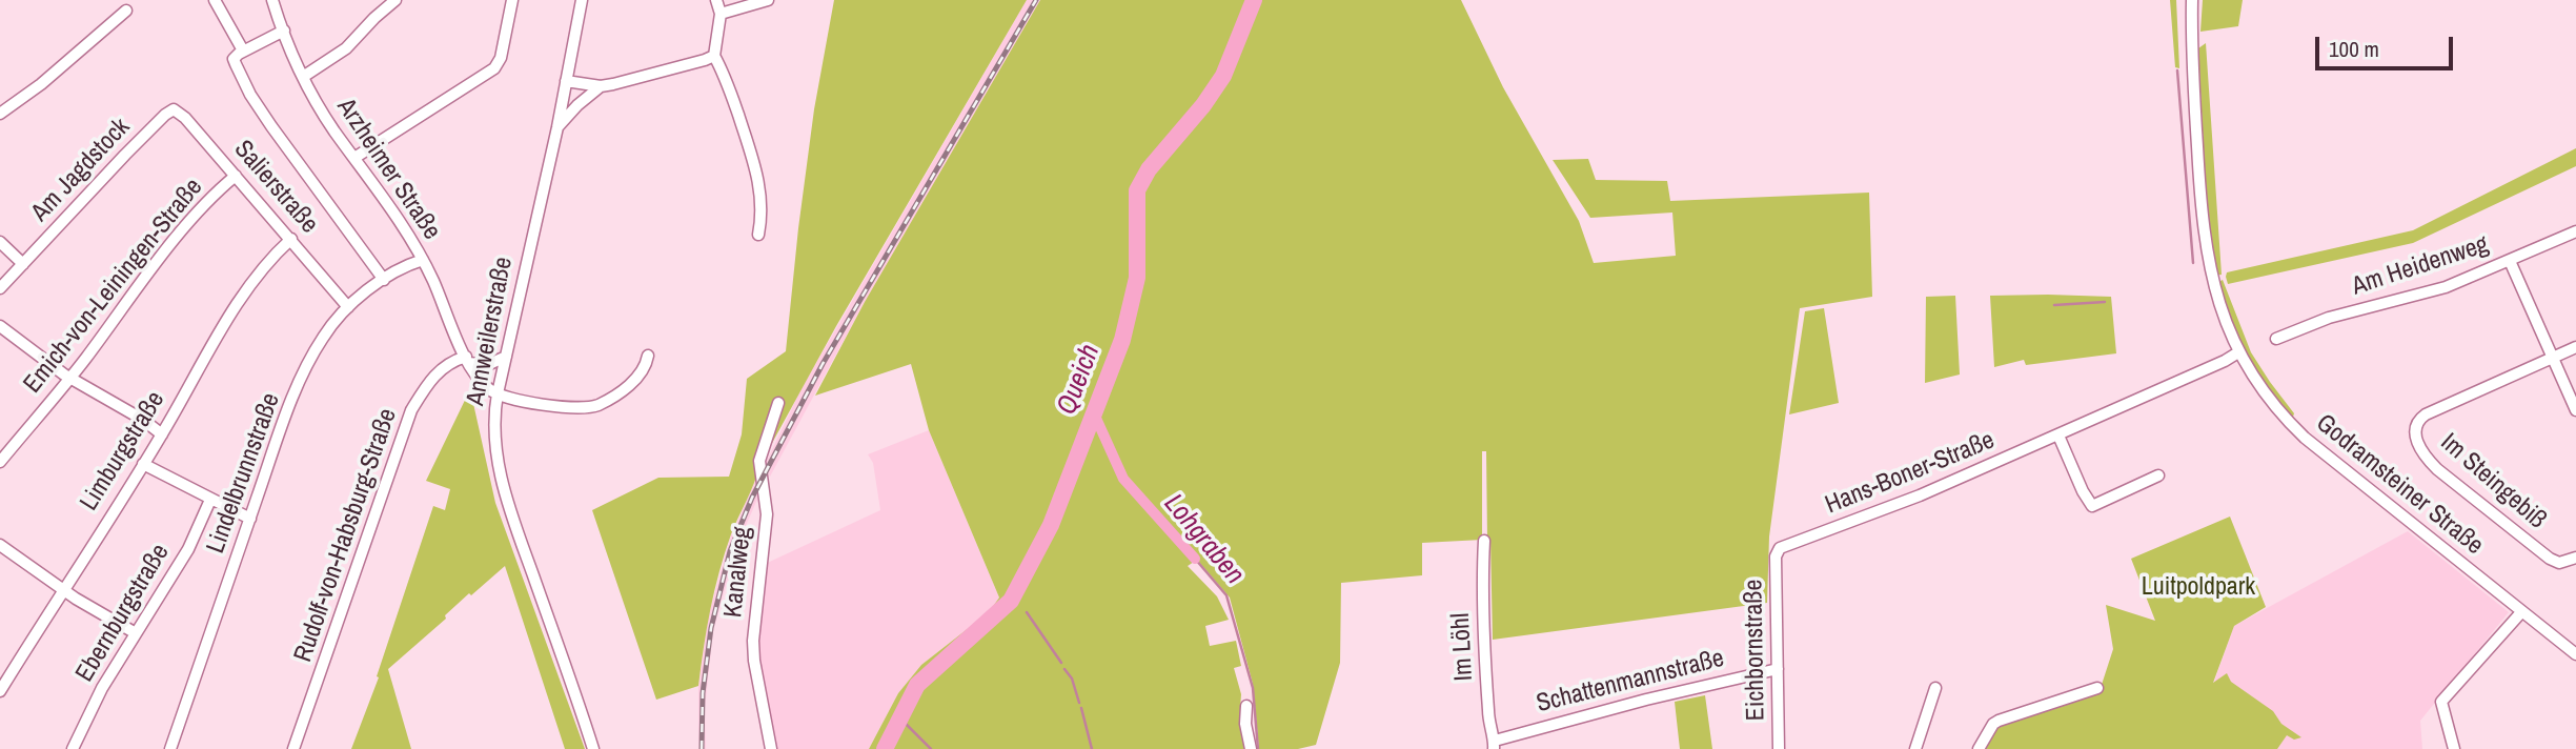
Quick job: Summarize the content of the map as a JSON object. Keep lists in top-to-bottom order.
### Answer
{
  "streets": {
    "street": [
      "Arzheimer Straße",
      "Am Jagdstock",
      "Salierstraße",
      "Am Heidenweg",
      "Emich-von-Leiningen-Straße",
      "Annweilerstraße",
      "Limburgstraße",
      "Lindelbrunnstraße",
      "Hans-Boner-Straße",
      "Im Steingebiß",
      "Godramsteiner Straße",
      "Rudolf-von-Habsburg-Straße",
      "Kanalweg",
      "Ebernburgstraße",
      "Im Löhl",
      "Eichbornstraße",
      "Schattenmannstraße"
    ]
  },
  "crossings": [
    ["Arzheimer Straße", "Annweilerstraße"],
    ["Arzheimer Straße", "Lindelbrunnstraße"],
    ["Arzheimer Straße", "Rudolf-von-Habsburg-Straße"],
    ["Am Jagdstock", "Salierstraße"],
    ["Salierstraße", "Emich-von-Leiningen-Straße"],
    ["Salierstraße", "Limburgstraße"],
    ["Salierstraße", "Lindelbrunnstraße"],
    ["Hans-Boner-Straße", "Godramsteiner Straße"],
    ["Hans-Boner-Straße", "Eichbornstraße"],
    ["Im Löhl", "Schattenmannstraße"],
    ["Eichbornstraße", "Schattenmannstraße"]
  ],
  "water": ["Queich", "Lohgraben"],
  "parks": ["Luitpoldpark"],
  "scale_bar": "100 m"
}
